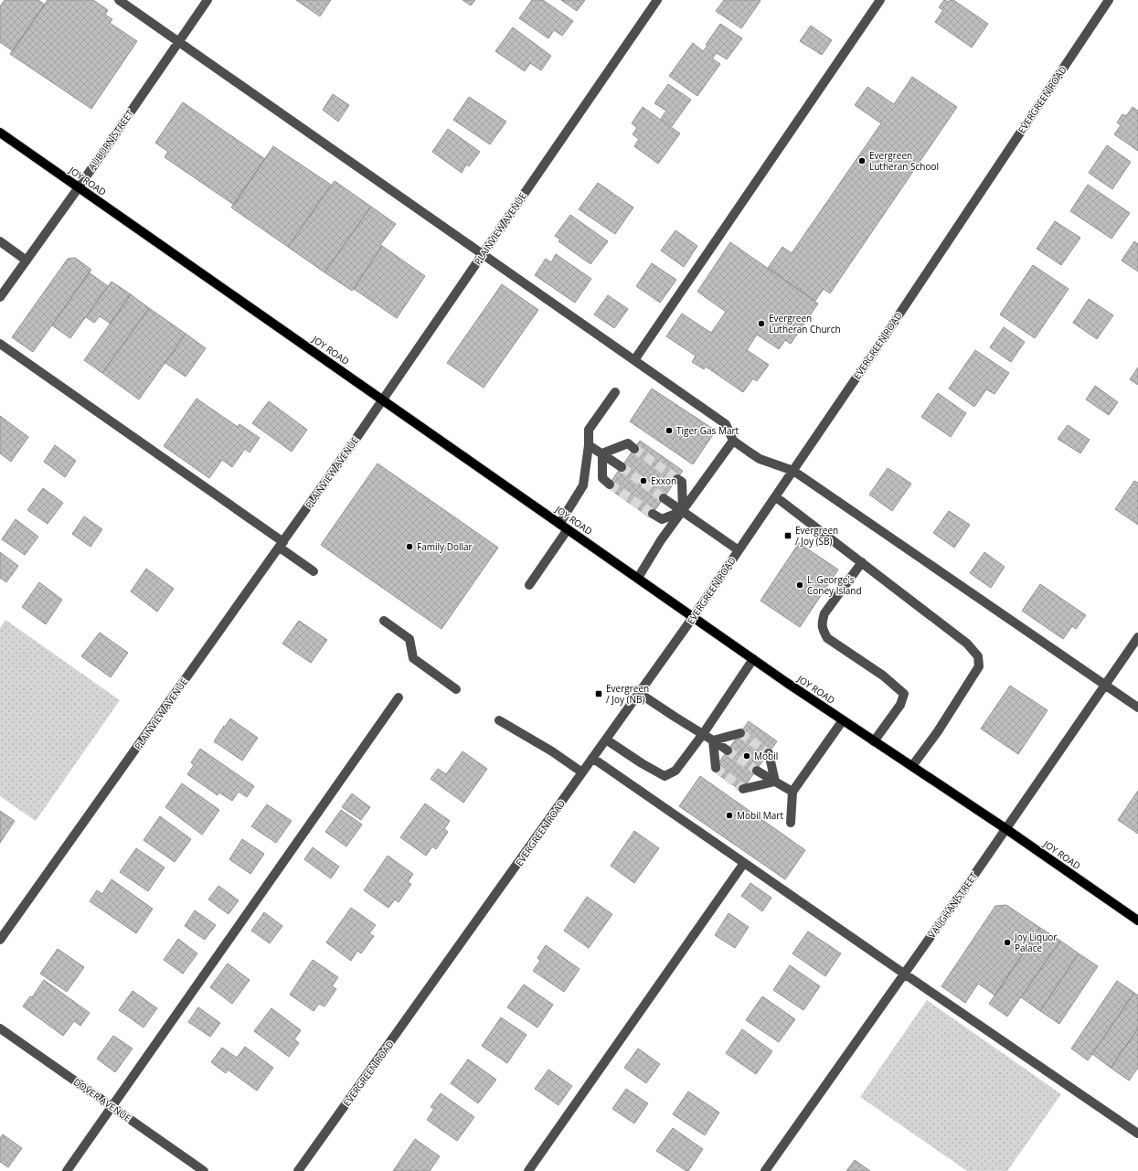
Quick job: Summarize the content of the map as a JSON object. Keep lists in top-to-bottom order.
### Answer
{
  "streets": {
    "main road": ["JOY ROAD"],
    "street": [
      "EVERGREEN ROAD",
      "AUBURN STREET",
      "PLAINVIEW AVENUE",
      "VAUGHAN STREET",
      "DOVER AVENUE"
    ]
  },
  "crossings": [
    ["EVERGREEN ROAD", "JOY ROAD"],
    ["AUBURN STREET", "JOY ROAD"],
    ["JOY ROAD", "PLAINVIEW AVENUE"],
    ["JOY ROAD", "VAUGHAN STREET"]
  ],
  "places": {
    "other": [
      "Evergreen Lutheran School",
      "Evergreen Lutheran Church",
      "Tiger Gas Mart",
      "Exxon",
      "Family Dollar",
      "L. George's Coney Island",
      "Mobil",
      "Mobil Mart",
      "Joy Liquor Palace"
    ],
    "transit": ["Evergreen / Joy (SB)", "Evergreen / Joy (NB)"]
  }
}
